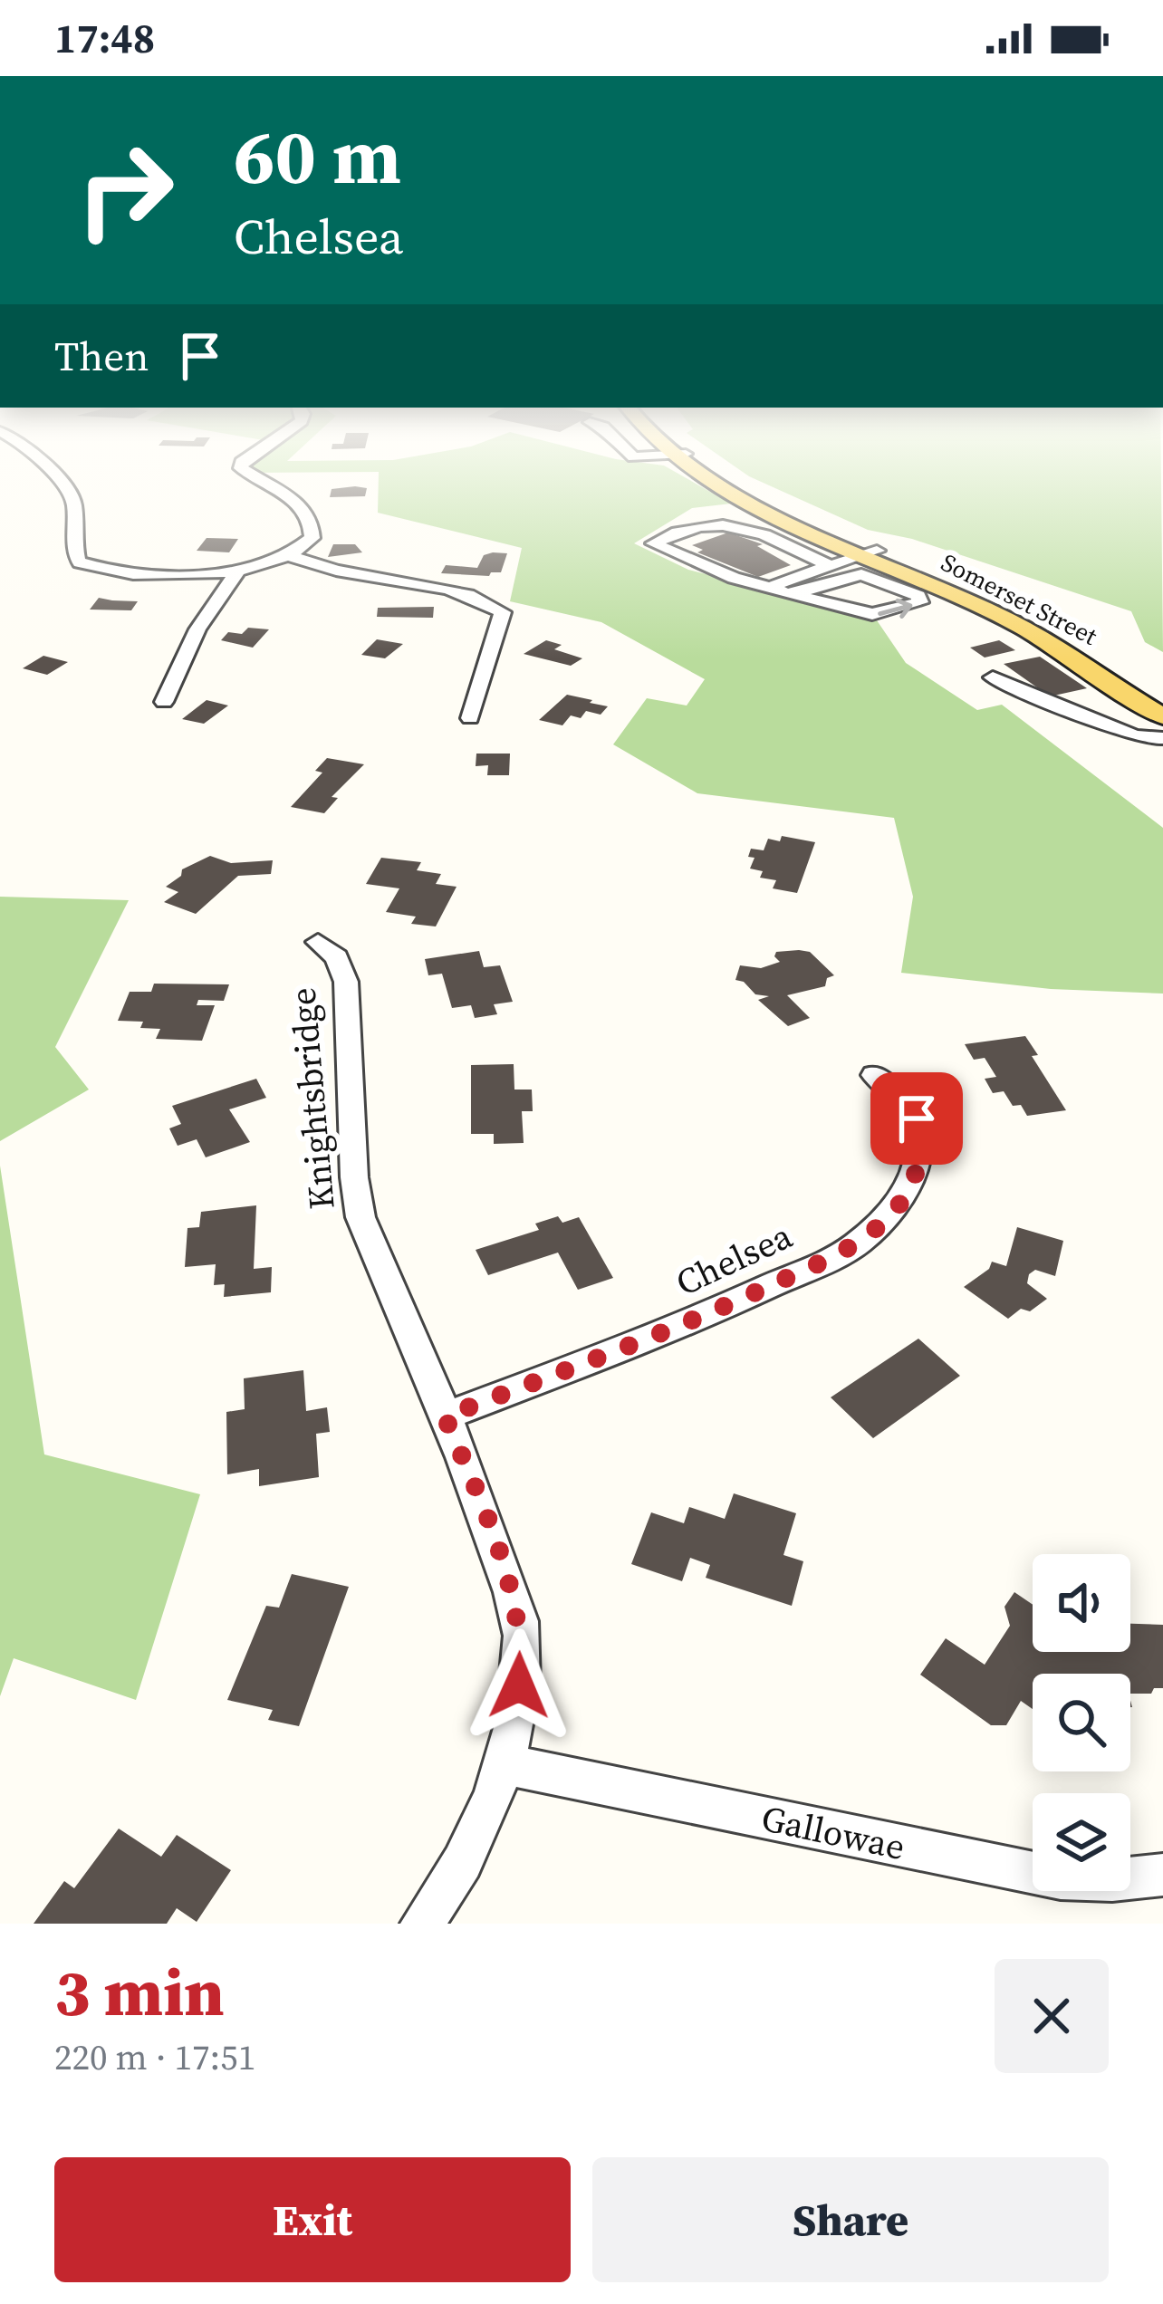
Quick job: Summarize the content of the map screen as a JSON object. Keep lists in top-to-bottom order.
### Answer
{
  "streets": {
    "main road": ["Somerset Street"],
    "street": ["Knightsbridge", "Chelsea", "Gallowae"]
  },
  "crossings": [
    ["Knightsbridge", "Chelsea"],
    ["Knightsbridge", "Gallowae"]
  ],
  "page": {
    "status": "17:48",
    "turn": ["60 m", "Chelsea"],
    "then": "Then",
    "heading": ["3 min", "220 m · 17:51"],
    "buttons": ["Exit", "Share"]
  }
}
